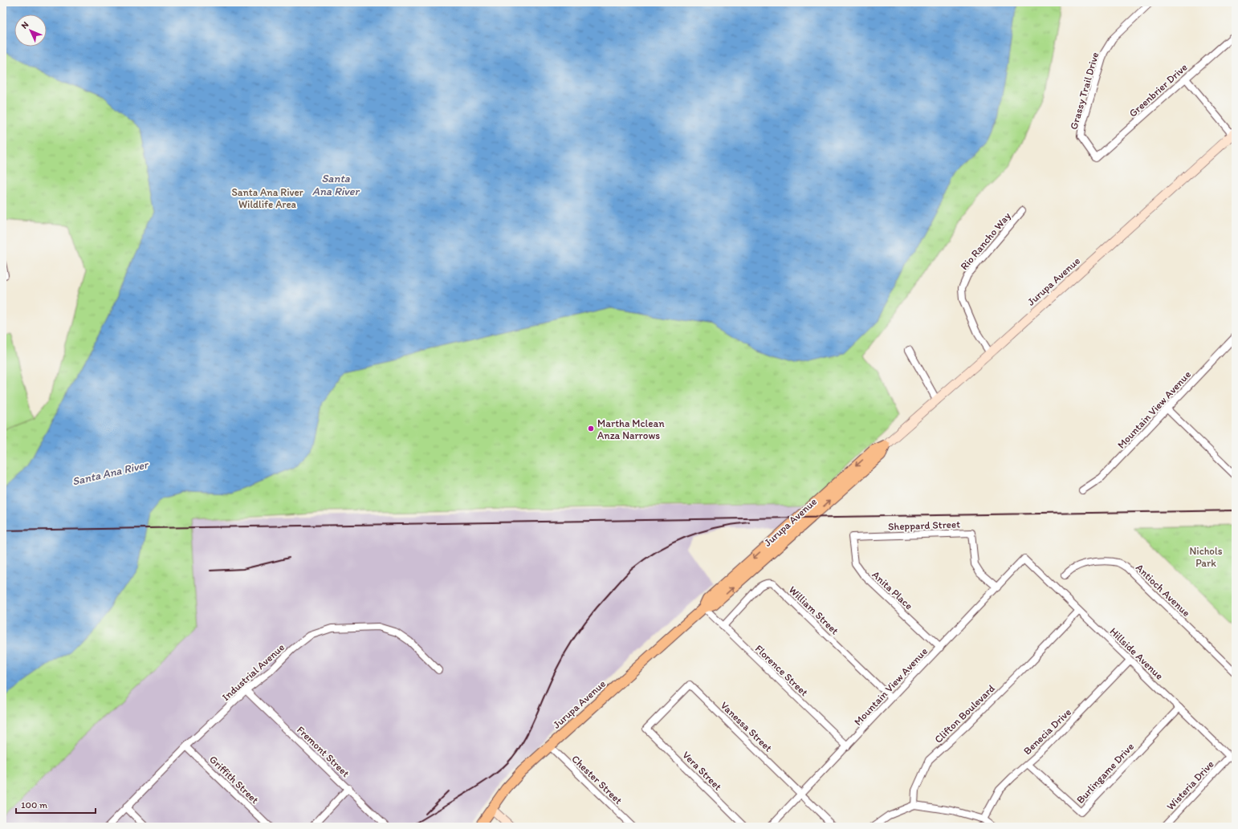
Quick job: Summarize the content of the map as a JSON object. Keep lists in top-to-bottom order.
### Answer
{
  "streets": {
    "main road": ["Jurupa Avenue"],
    "street": [
      "Greenbrier Drive",
      "Grassy Trail Drive",
      "Rio Rancho Way",
      "Mountain View Avenue",
      "Sheppard Street",
      "Anita Place",
      "Antioch Avenue",
      "William Street",
      "Hillside Avenue",
      "Florence Street",
      "Industrial Avenue",
      "Clifton Boulevard",
      "Vanessa Street",
      "Benecia Drive",
      "Fremont Street",
      "Vera Street",
      "Burlingame Drive",
      "Griffith Street",
      "Chester Street",
      "Wisteria Drive"
    ]
  },
  "crossings": [
    ["Greenbrier Drive", "Grassy Trail Drive"],
    ["Rio Rancho Way", "Jurupa Avenue"],
    ["Jurupa Avenue", "Florence Street"],
    ["Jurupa Avenue", "Chester Street"],
    ["Mountain View Avenue", "Sheppard Street"],
    ["Mountain View Avenue", "Anita Place"],
    ["Mountain View Avenue", "William Street"],
    ["Mountain View Avenue", "Hillside Avenue"],
    ["Mountain View Avenue", "Florence Street"],
    ["Mountain View Avenue", "Vanessa Street"],
    ["Sheppard Street", "Anita Place"],
    ["William Street", "Florence Street"],
    ["Hillside Avenue", "Clifton Boulevard"],
    ["Hillside Avenue", "Benecia Drive"],
    ["Hillside Avenue", "Burlingame Drive"],
    ["Hillside Avenue", "Wisteria Drive"],
    ["Industrial Avenue", "Fremont Street"],
    ["Industrial Avenue", "Griffith Street"],
    ["Vanessa Street", "Vera Street"],
    ["Benecia Drive", "Burlingame Drive"]
  ],
  "water": ["Santa Ana River"],
  "parks": ["Santa Ana River Wildlife Area", "Nichols Park"],
  "places": ["Martha Mclean Anza Narrows"],
  "scale_bar": "100 m",
  "north": "top left"
}
